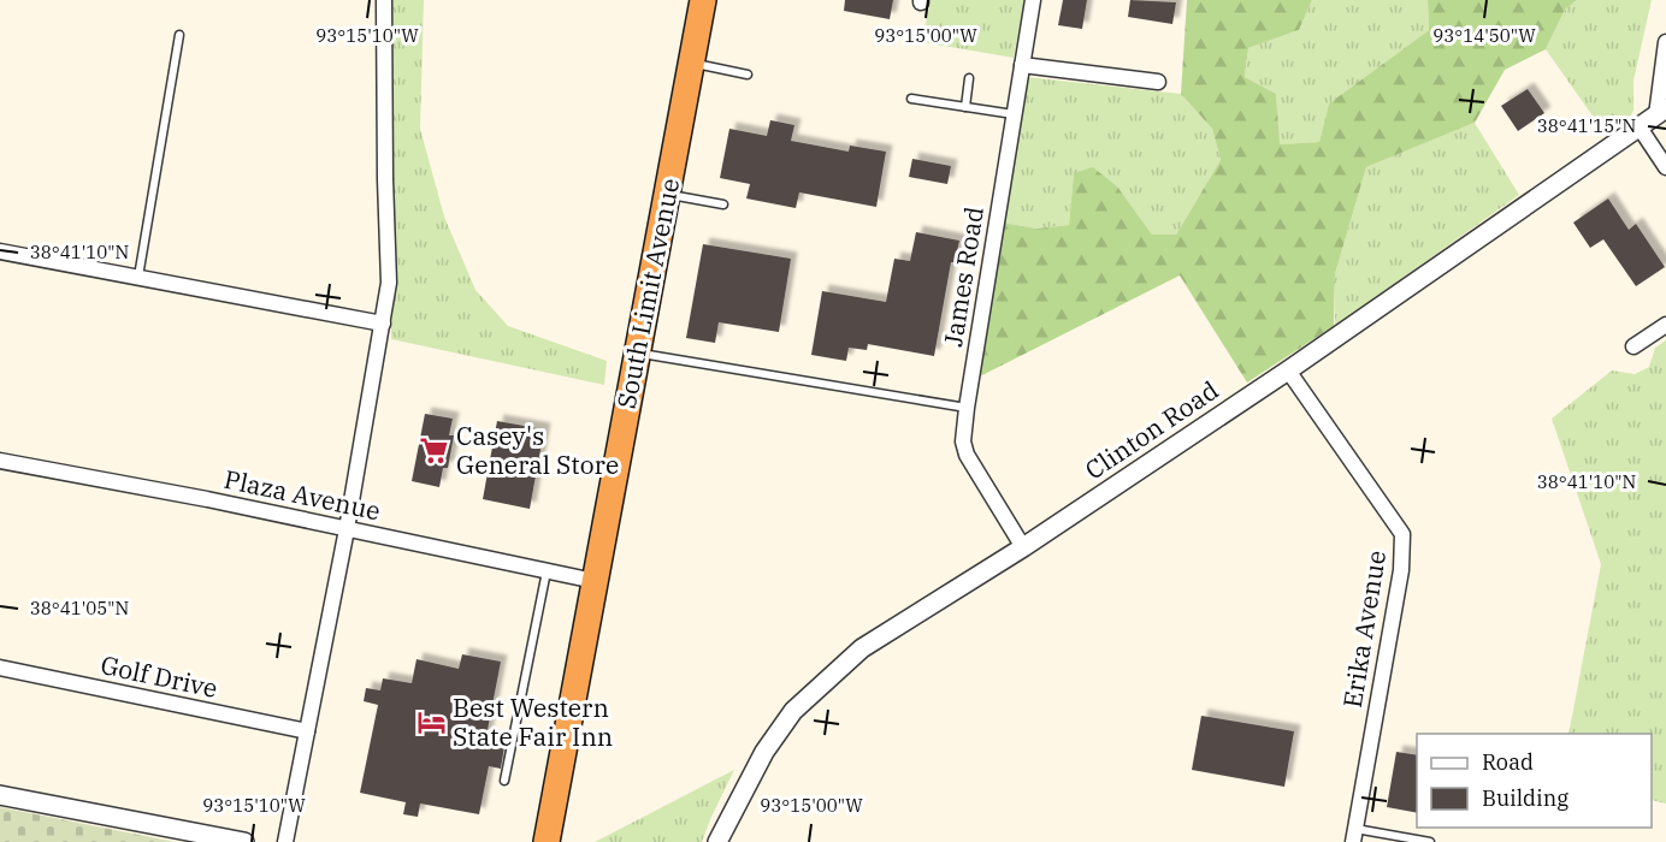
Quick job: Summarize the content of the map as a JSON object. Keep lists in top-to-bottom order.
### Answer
{
  "streets": {
    "highway": ["South Limit Avenue"],
    "street": [
      "James Road",
      "Clinton Road",
      "Plaza Avenue",
      "Erika Avenue",
      "Golf Drive"
    ]
  },
  "crossings": [
    ["James Road", "Clinton Road"],
    ["South Limit Avenue", "Plaza Avenue"],
    ["Clinton Road", "Erika Avenue"]
  ],
  "places": {
    "supermarket": ["Casey's General Store"],
    "hotel": ["Best Western State Fair Inn"]
  },
  "legend": ["Road", "Building"],
  "coordinates": [
    "93°15'10\"W",
    "93°15'00\"W",
    "93°14'50\"W",
    "38°41'15\"N",
    "38°41'10\"N",
    "38°41'05\"N"
  ]
}
